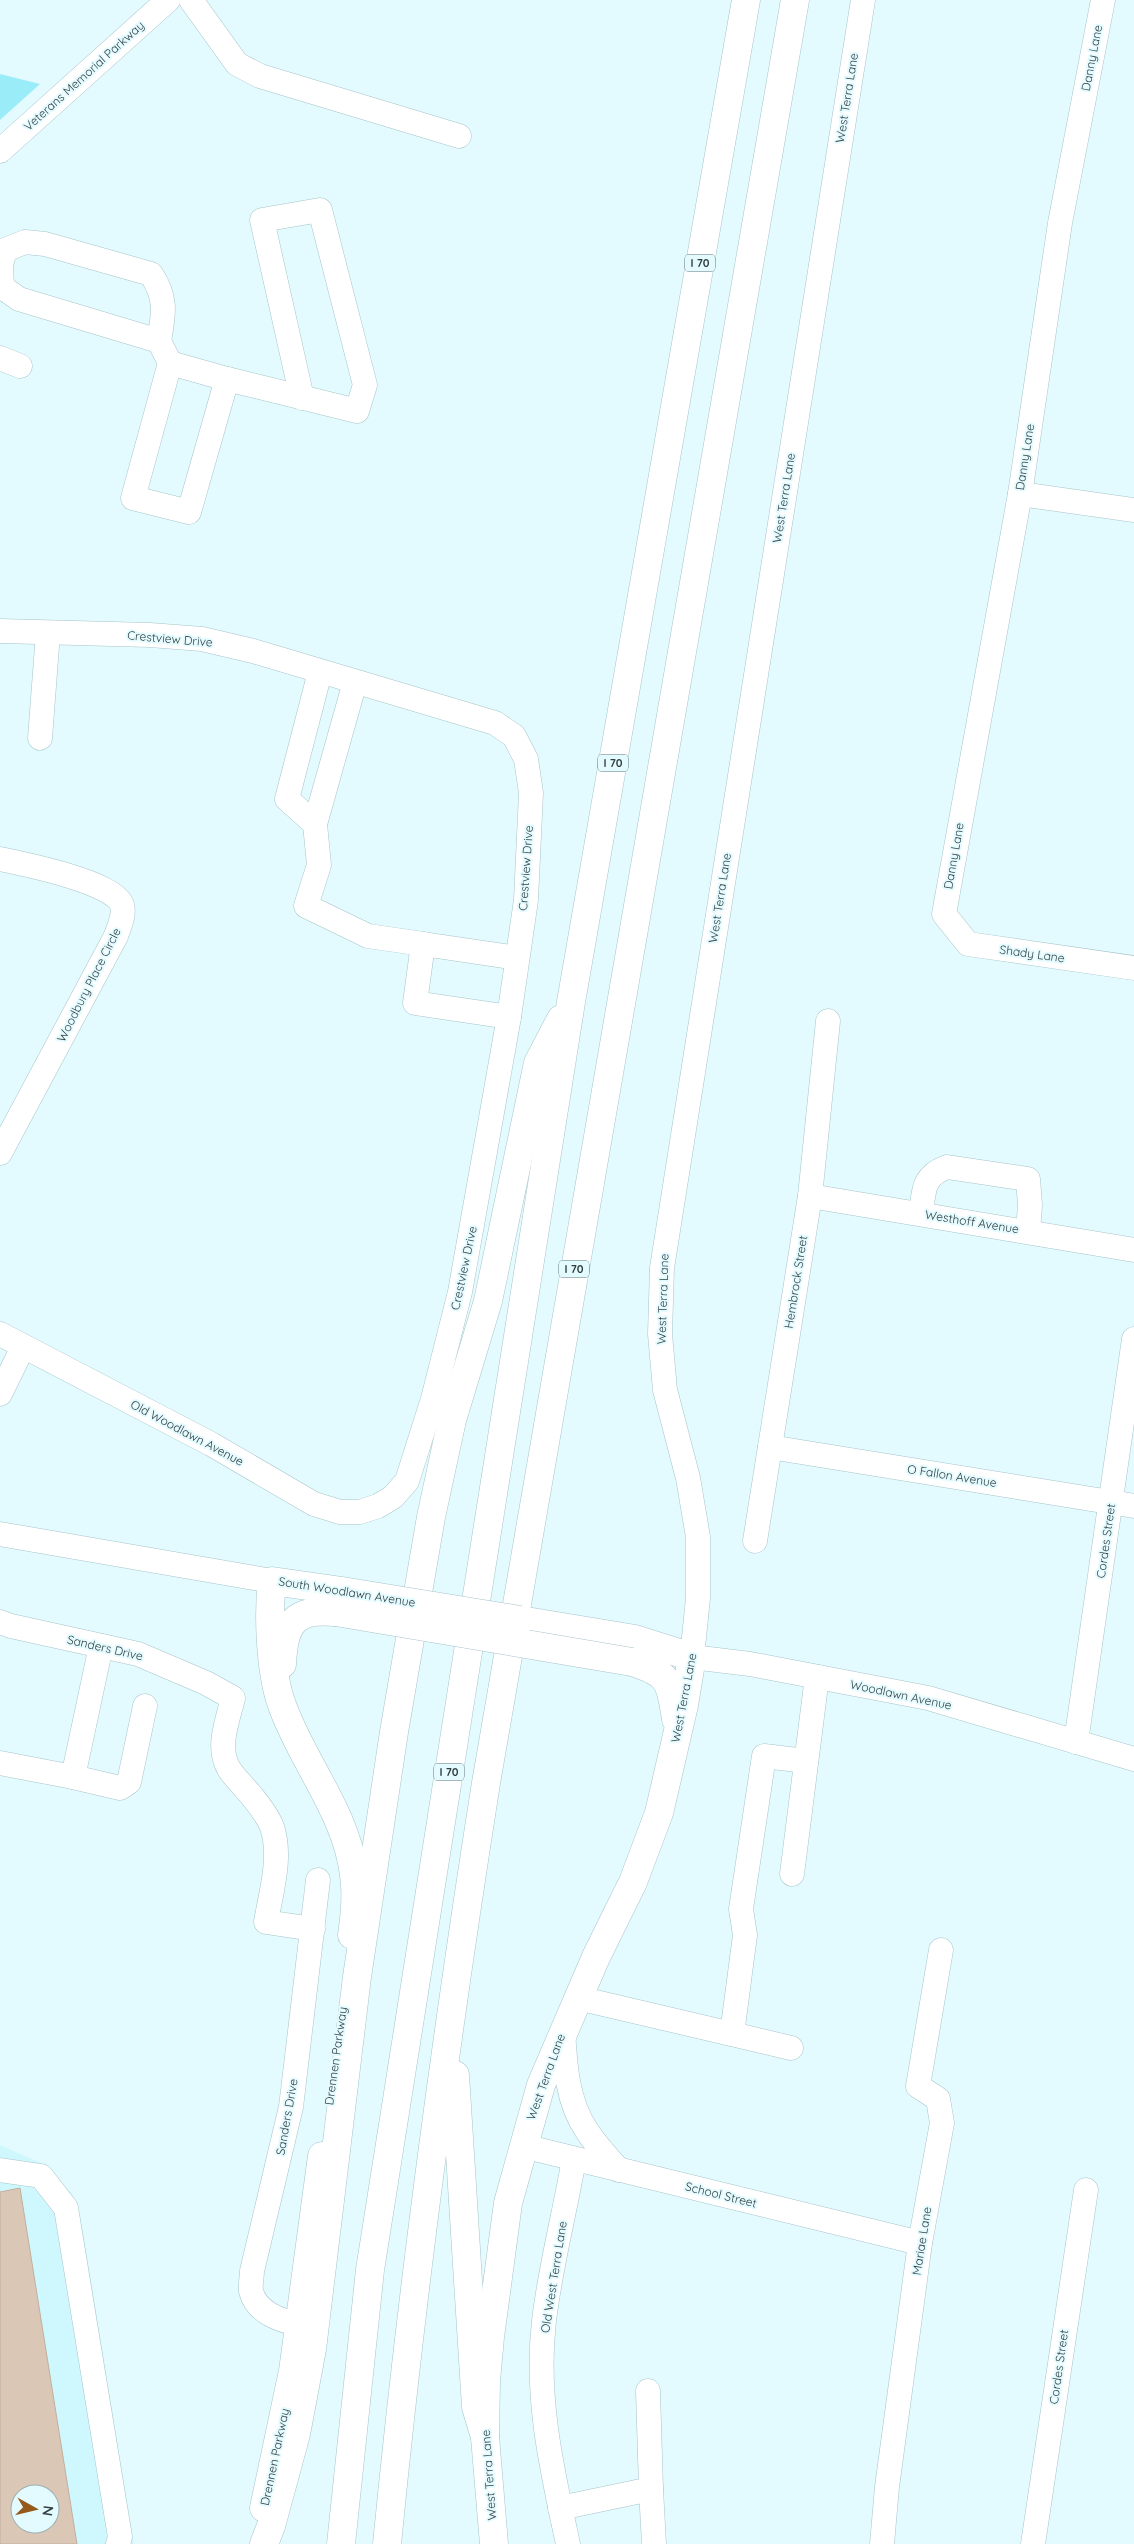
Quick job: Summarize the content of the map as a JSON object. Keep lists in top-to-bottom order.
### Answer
{
  "streets": {
    "main road": [
      "West Terra Lane",
      "I 70",
      "South Woodlawn Avenue",
      "Drennen Parkway"
    ],
    "street": [
      "Danny Lane",
      "Veterans Memorial Parkway",
      "Crestview Drive",
      "Shady Lane",
      "Woodbury Place Circle",
      "Westhoff Avenue",
      "Hembrock Street",
      "Old Woodlawn Avenue",
      "O Fallon Avenue",
      "Cordes Street",
      "Sanders Drive",
      "Woodlawn Avenue",
      "School Street",
      "Mariae Lane",
      "Old West Terra Lane"
    ]
  },
  "crossings": [
    ["Danny Lane", "Shady Lane"],
    ["West Terra Lane", "South Woodlawn Avenue"],
    ["West Terra Lane", "Woodlawn Avenue"],
    ["West Terra Lane", "School Street"],
    ["Crestview Drive", "Old Woodlawn Avenue"],
    ["Westhoff Avenue", "Hembrock Street"],
    ["Hembrock Street", "O Fallon Avenue"],
    ["O Fallon Avenue", "Cordes Street"],
    ["Cordes Street", "Woodlawn Avenue"],
    ["South Woodlawn Avenue", "Woodlawn Avenue"],
    ["South Woodlawn Avenue", "Drennen Parkway"],
    ["Sanders Drive", "Drennen Parkway"],
    ["School Street", "Mariae Lane"],
    ["School Street", "Old West Terra Lane"]
  ],
  "north": "right"
}
